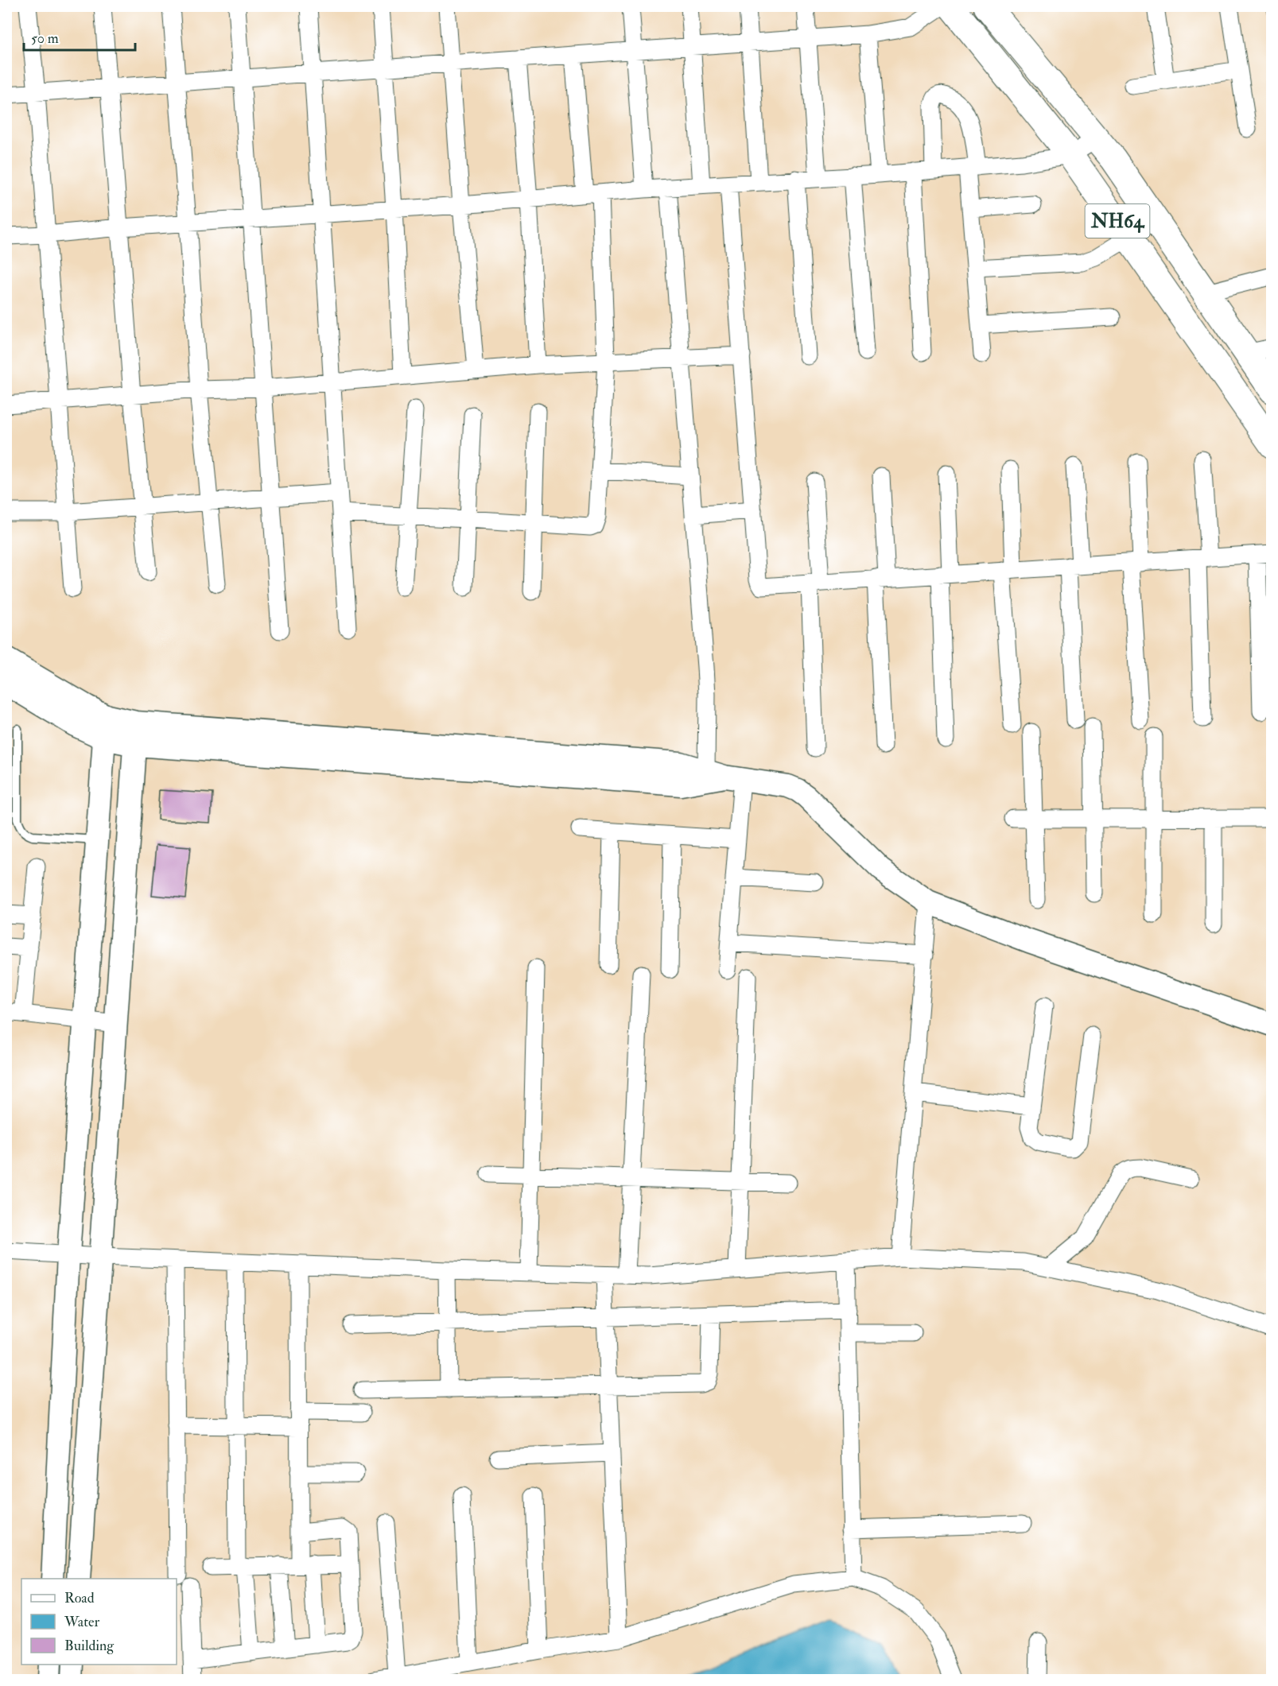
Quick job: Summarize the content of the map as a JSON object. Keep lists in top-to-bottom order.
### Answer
{
  "streets": {
    "main road": ["NH64"]
  },
  "legend": ["Road", "Water", "Building"],
  "scale_bar": "50 m"
}
